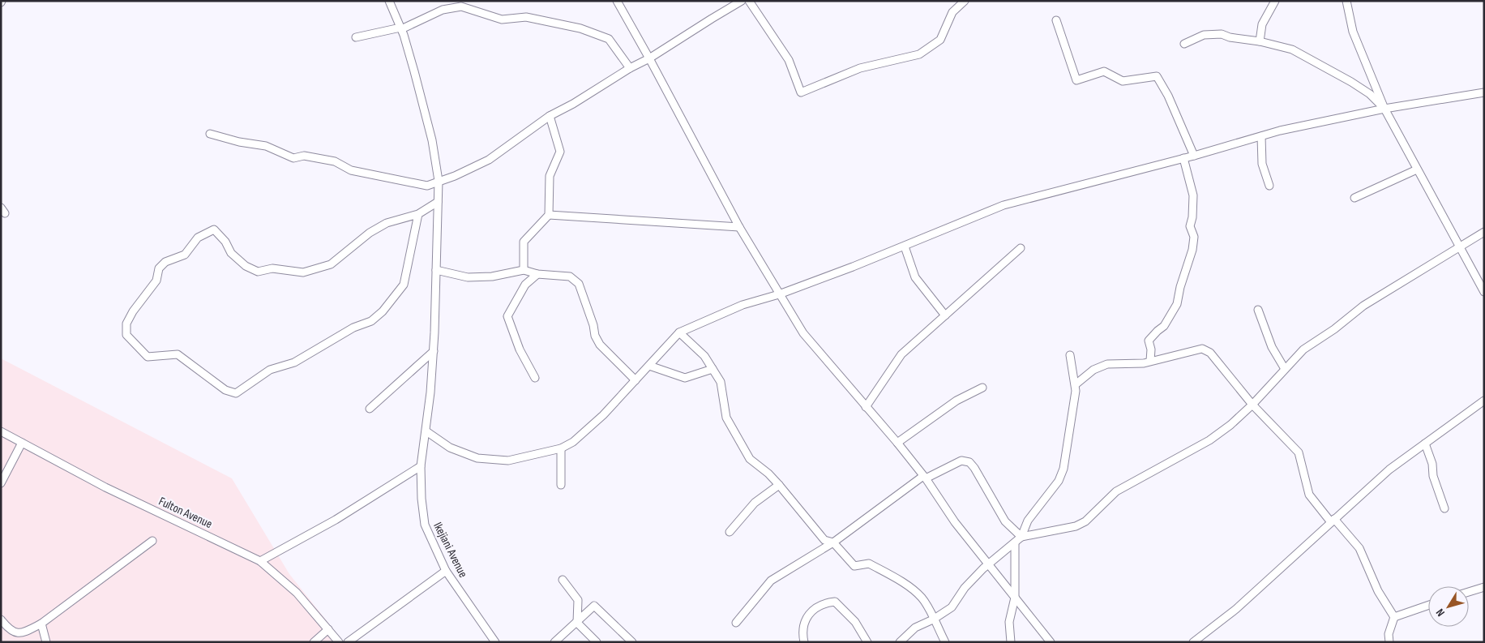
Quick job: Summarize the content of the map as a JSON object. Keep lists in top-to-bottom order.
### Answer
{
  "streets": {
    "street": ["Fulton Avenue", "Ikejiani Avenue"]
  },
  "north": "bottom left"
}
